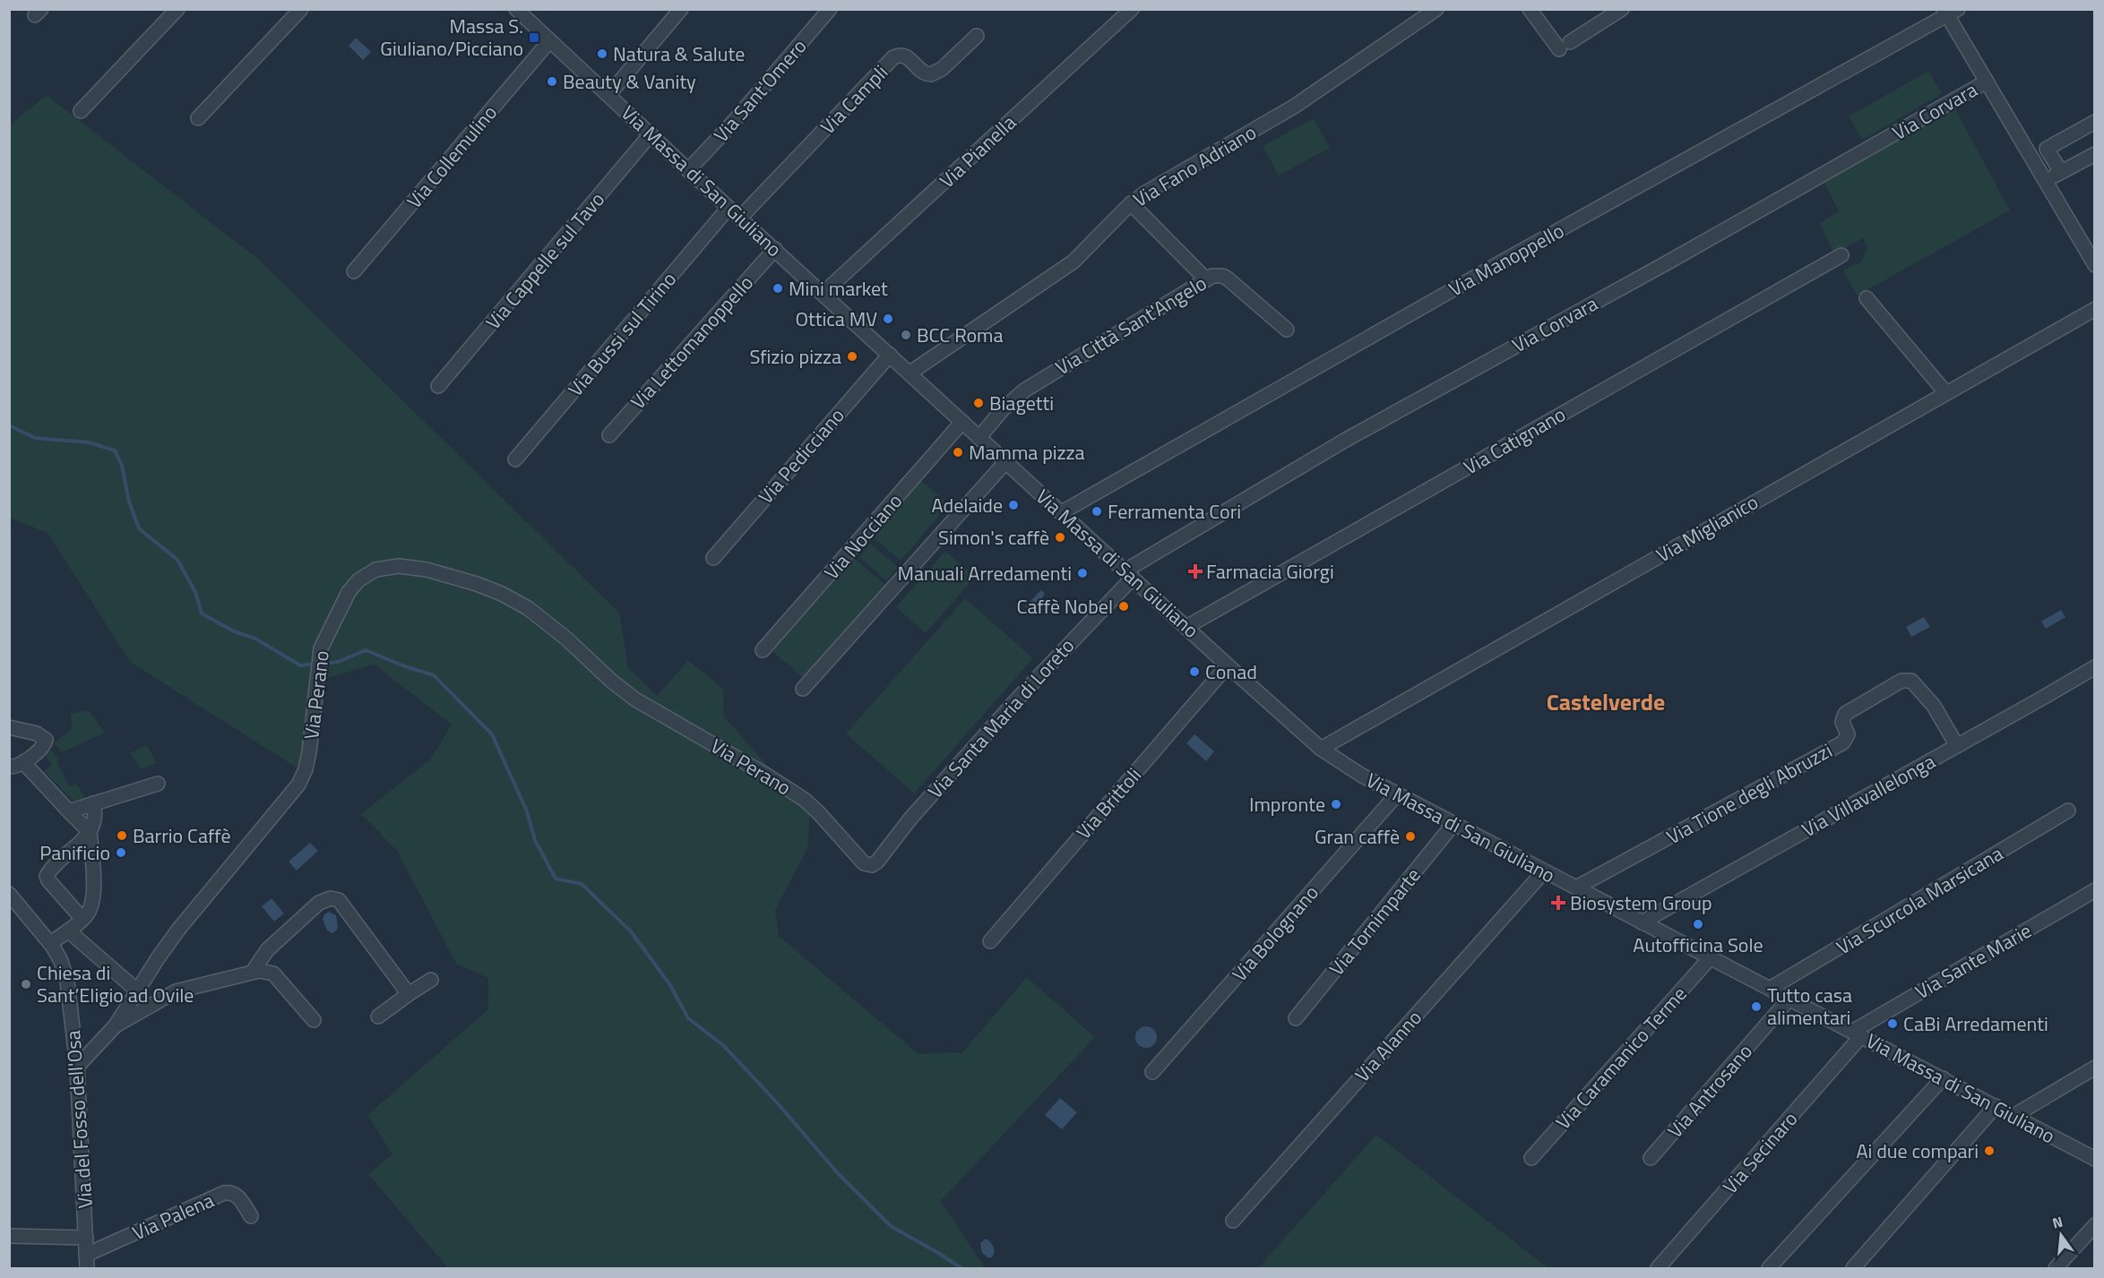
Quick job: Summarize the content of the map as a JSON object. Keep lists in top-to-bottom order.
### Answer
{
  "streets": {
    "street": [
      "Via Sant'Omero",
      "Via Campli",
      "Via Corvara",
      "Via Pianella",
      "Via Collemulino",
      "Via Fano Adriano",
      "Via Massa di San Giuliano",
      "Via Manoppello",
      "Via Cappelle sul Tavo",
      "Via Città Sant'Angelo",
      "Via Bussi sul Tirino",
      "Via Lettomanoppello",
      "Via Catignano",
      "Via Pedicciano",
      "Via Miglianico",
      "Via Nocciano",
      "Via Perano",
      "Via Santa Maria di Loreto",
      "Via Tione degli Abruzzi",
      "Via Villavallelonga",
      "Via Brittoli",
      "Via Scurcola Marsicana",
      "Via Tornimparte",
      "Via Bolognano",
      "Via Sante Marie",
      "Via Alanno",
      "Via Caramanico Terme",
      "Via Antrosano",
      "Via del Fosso dell'Osa",
      "Via Secinaro",
      "Via Palena"
    ]
  },
  "crossings": [
    ["Via Sant'Omero", "Via Massa di San Giuliano"],
    ["Via Campli", "Via Massa di San Giuliano"],
    ["Via Corvara", "Via Massa di San Giuliano"],
    ["Via Corvara", "Via Santa Maria di Loreto"],
    ["Via Pianella", "Via Massa di San Giuliano"],
    ["Via Collemulino", "Via Massa di San Giuliano"],
    ["Via Fano Adriano", "Via Massa di San Giuliano"],
    ["Via Massa di San Giuliano", "Via Manoppello"],
    ["Via Massa di San Giuliano", "Via Cappelle sul Tavo"],
    ["Via Massa di San Giuliano", "Via Città Sant'Angelo"],
    ["Via Massa di San Giuliano", "Via Bussi sul Tirino"],
    ["Via Massa di San Giuliano", "Via Lettomanoppello"],
    ["Via Massa di San Giuliano", "Via Catignano"],
    ["Via Massa di San Giuliano", "Via Pedicciano"],
    ["Via Massa di San Giuliano", "Via Miglianico"],
    ["Via Massa di San Giuliano", "Via Nocciano"],
    ["Via Massa di San Giuliano", "Via Santa Maria di Loreto"],
    ["Via Massa di San Giuliano", "Via Tione degli Abruzzi"],
    ["Via Massa di San Giuliano", "Via Villavallelonga"],
    ["Via Massa di San Giuliano", "Via Brittoli"],
    ["Via Massa di San Giuliano", "Via Scurcola Marsicana"],
    ["Via Massa di San Giuliano", "Via Tornimparte"],
    ["Via Massa di San Giuliano", "Via Bolognano"],
    ["Via Massa di San Giuliano", "Via Sante Marie"],
    ["Via Massa di San Giuliano", "Via Alanno"],
    ["Via Massa di San Giuliano", "Via Caramanico Terme"],
    ["Via Massa di San Giuliano", "Via Antrosano"],
    ["Via Massa di San Giuliano", "Via Secinaro"],
    ["Via Perano", "Via Santa Maria di Loreto"],
    ["Via Perano", "Via del Fosso dell'Osa"],
    ["Via Tione degli Abruzzi", "Via Villavallelonga"],
    ["Via Sante Marie", "Via Secinaro"],
    ["Via del Fosso dell'Osa", "Via Palena"]
  ],
  "districts": ["Castelverde"],
  "places": {
    "transit": ["Massa S. Giuliano/Picciano"],
    "other": [
      "Natura & Salute",
      "Beauty & Vanity",
      "Mini market",
      "Ottica MV",
      "BCC Roma",
      "Sfizio pizza",
      "Biagetti",
      "Mamma pizza",
      "Adelaide",
      "Ferramenta Cori",
      "Simon's caffè",
      "Manuali Arredamenti",
      "Caffè Nobel",
      "Conad",
      "Impronte",
      "Barrio Caffè",
      "Gran caffè",
      "Panificio",
      "Autofficina Sole",
      "Chiesa di Sant’Eligio ad Ovile",
      "Tutto casa alimentari",
      "CaBi Arredamenti",
      "Ai due compari"
    ],
    "health": ["Farmacia Giorgi", "Biosystem Group"]
  },
  "north": "top"
}
